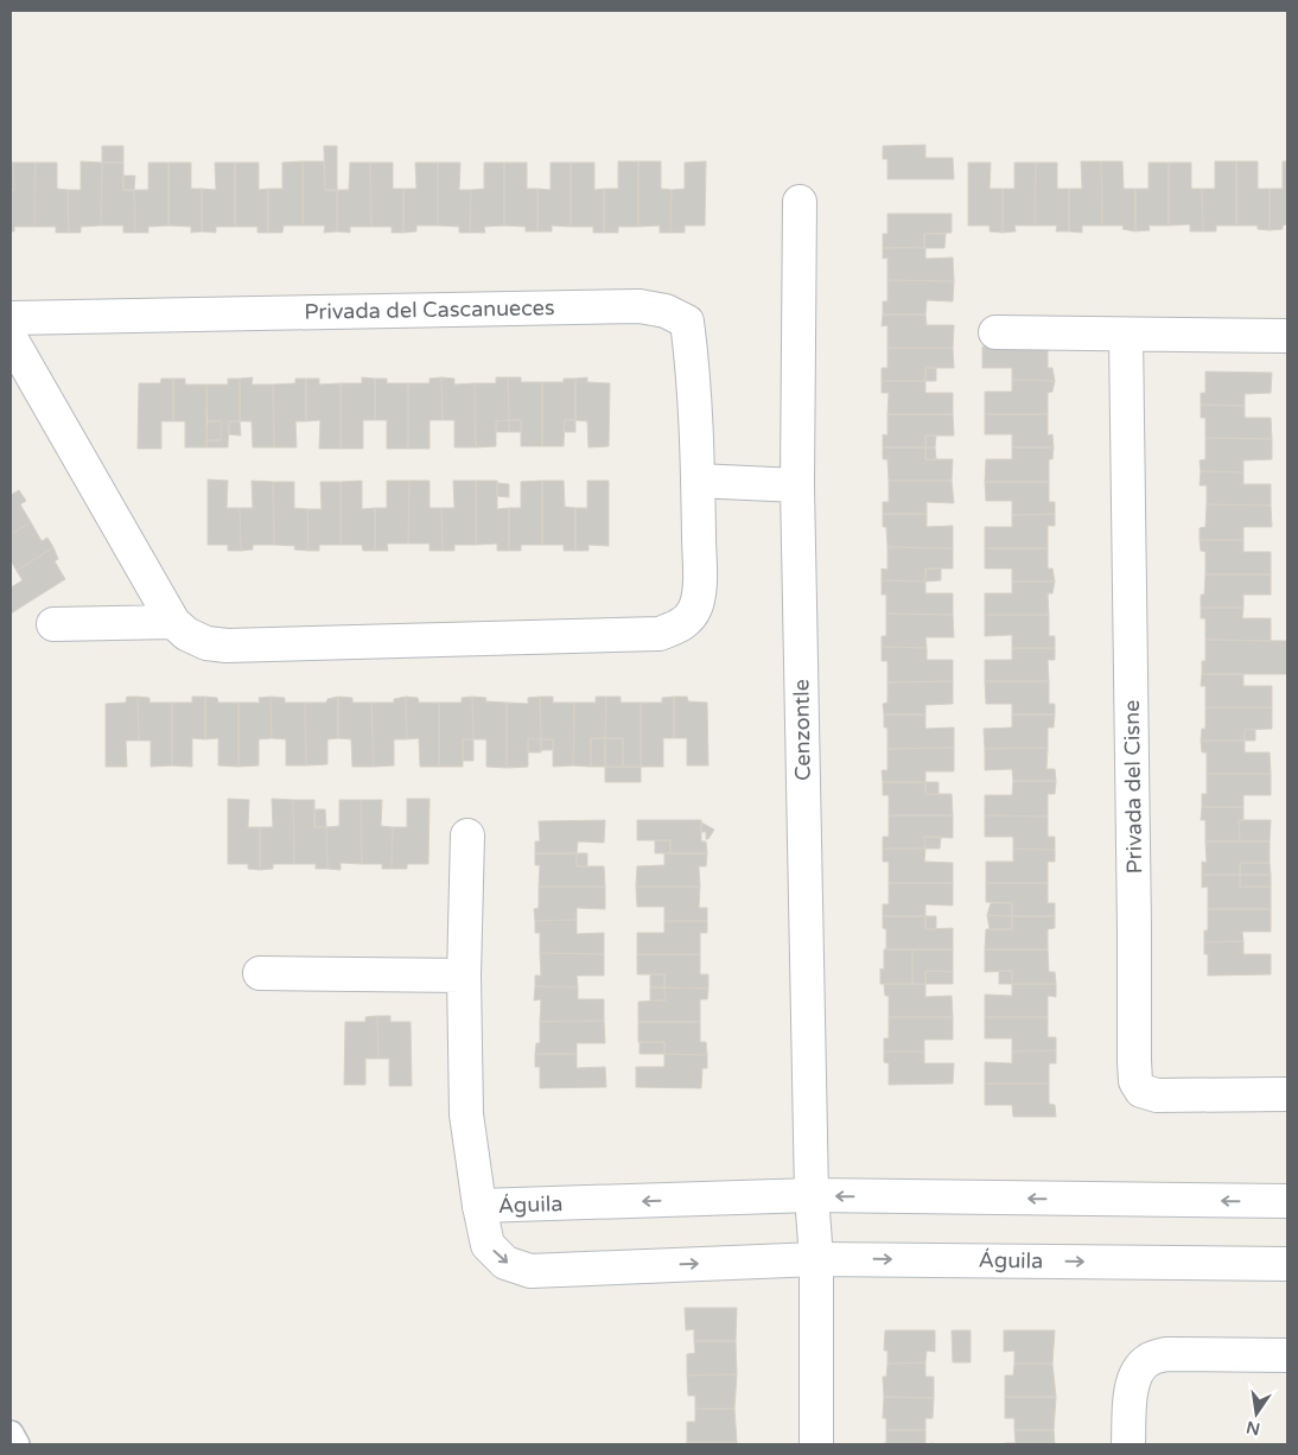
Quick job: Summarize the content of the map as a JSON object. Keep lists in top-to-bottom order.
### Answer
{
  "streets": {
    "street": [
      "Privada del Cascanueces",
      "Cenzontle",
      "Privada del Cisne",
      "Águila"
    ]
  },
  "crossings": [
    ["Cenzontle", "Águila"]
  ],
  "north": "bottom"
}
